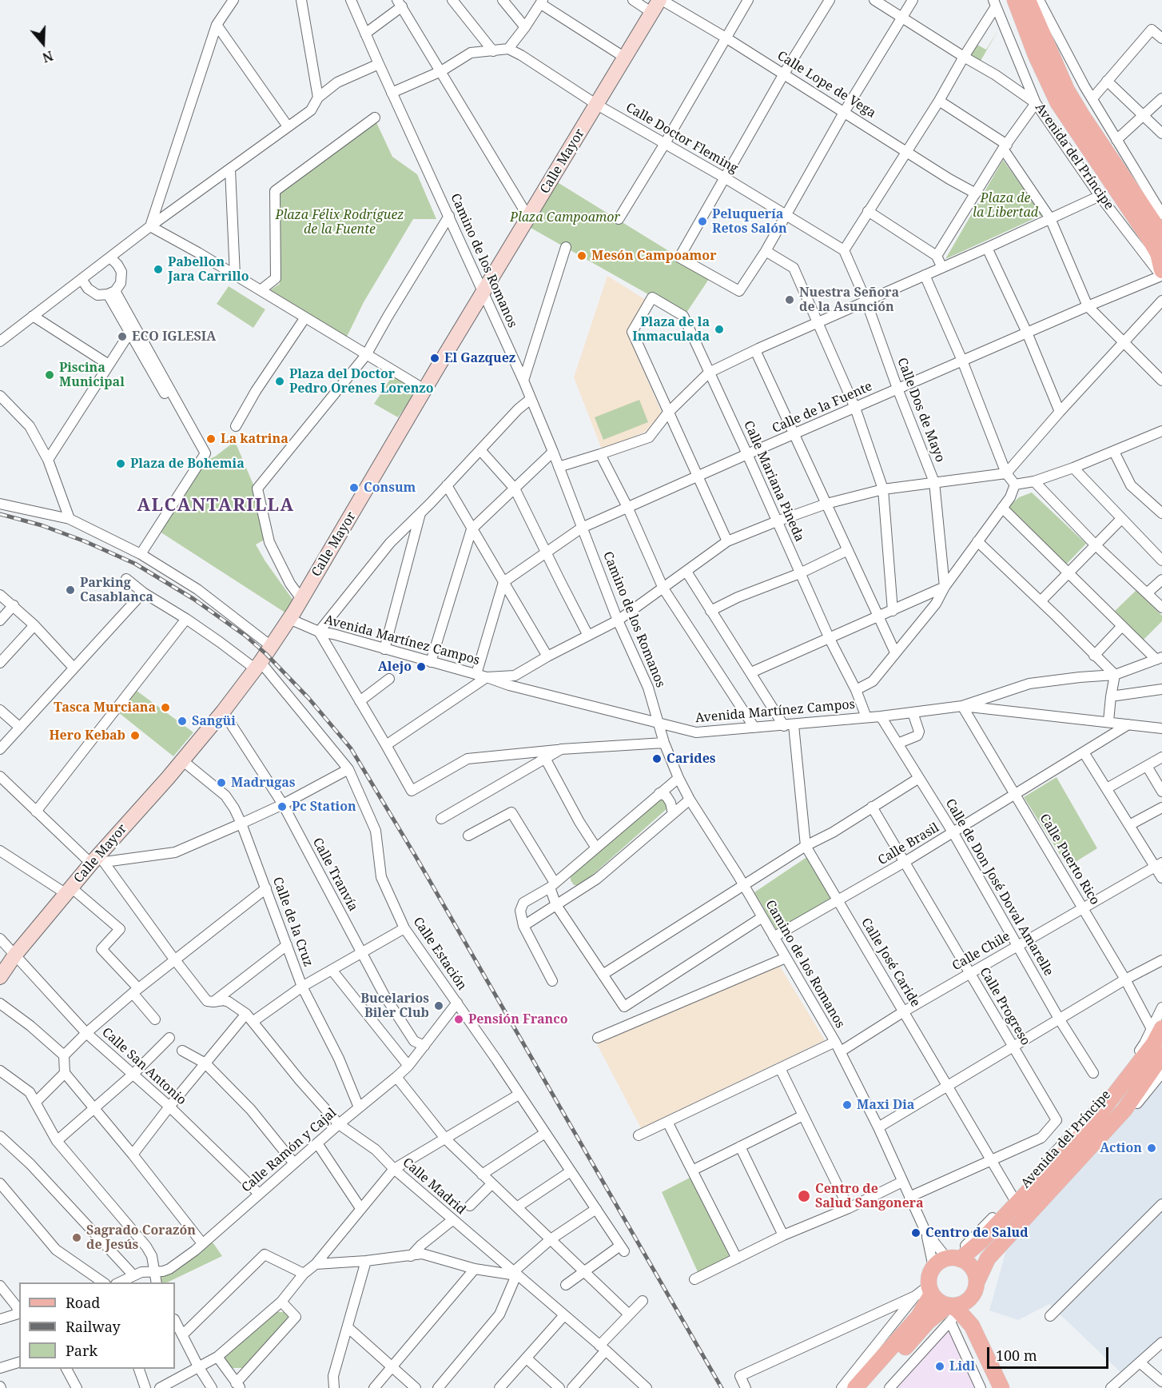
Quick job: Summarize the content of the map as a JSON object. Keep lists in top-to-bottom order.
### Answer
{
  "streets": {
    "main road": ["Avenida del Príncipe", "Calle Mayor"],
    "street": [
      "Calle Lope de Vega",
      "Calle Doctor Fleming",
      "Camino de los Romanos",
      "Calle de la Fuente",
      "Calle Dos de Mayo",
      "Calle Mariana Pineda",
      "Avenida Martínez Campos",
      "Calle Brasil",
      "Calle Puerto Rico",
      "Calle Tranvía",
      "Calle de Don José Doval Amarelle",
      "Calle de la Cruz",
      "Calle Chile",
      "Calle Estación",
      "Calle José Caride",
      "Calle Progreso",
      "Calle San Antonio",
      "Calle Ramón y Cajal",
      "Calle Madrid"
    ]
  },
  "crossings": [
    ["Calle Lope de Vega", "Calle Mayor"],
    ["Calle Doctor Fleming", "Calle Mayor"],
    ["Calle Doctor Fleming", "Calle Dos de Mayo"],
    ["Avenida del Príncipe", "Camino de los Romanos"],
    ["Avenida del Príncipe", "Calle de la Fuente"],
    ["Avenida del Príncipe", "Calle Puerto Rico"],
    ["Avenida del Príncipe", "Calle José Caride"],
    ["Calle Mayor", "Camino de los Romanos"],
    ["Calle Mayor", "Avenida Martínez Campos"],
    ["Calle Mayor", "Calle Tranvía"],
    ["Calle Mayor", "Calle de la Cruz"],
    ["Calle Mayor", "Calle Estación"],
    ["Calle Mayor", "Calle San Antonio"],
    ["Camino de los Romanos", "Calle de la Fuente"],
    ["Camino de los Romanos", "Avenida Martínez Campos"],
    ["Camino de los Romanos", "Calle Brasil"],
    ["Camino de los Romanos", "Calle Chile"],
    ["Calle de la Fuente", "Calle Dos de Mayo"],
    ["Calle de la Fuente", "Calle Mariana Pineda"],
    ["Calle Mariana Pineda", "Avenida Martínez Campos"],
    ["Avenida Martínez Campos", "Calle Brasil"],
    ["Avenida Martínez Campos", "Calle Puerto Rico"],
    ["Avenida Martínez Campos", "Calle de Don José Doval Amarelle"],
    ["Avenida Martínez Campos", "Calle José Caride"],
    ["Calle Brasil", "Calle Puerto Rico"],
    ["Calle Brasil", "Calle de Don José Doval Amarelle"],
    ["Calle Brasil", "Calle José Caride"],
    ["Calle Brasil", "Calle Progreso"],
    ["Calle Puerto Rico", "Calle Chile"],
    ["Calle Tranvía", "Calle Ramón y Cajal"],
    ["Calle de Don José Doval Amarelle", "Calle Chile"],
    ["Calle de la Cruz", "Calle Ramón y Cajal"],
    ["Calle Chile", "Calle José Caride"],
    ["Calle Chile", "Calle Progreso"],
    ["Calle Estación", "Calle Ramón y Cajal"],
    ["Calle José Caride", "Calle Progreso"],
    ["Calle San Antonio", "Calle Ramón y Cajal"],
    ["Calle Ramón y Cajal", "Calle Madrid"]
  ],
  "districts": ["ALCANTARILLA"],
  "parks": ["Plaza de la Libertad", "Plaza Félix Rodríguez de la Fuente", "Plaza Campoamor"],
  "places": [
    "Peluquería Retos Salón",
    "Mesón Campoamor",
    "Pabellon Jara Carrillo",
    "Nuestra Señora de la Asunción",
    "Plaza de la Inmaculada",
    "ECO IGLESIA",
    "El Gazquez",
    "Piscina Municipal",
    "Plaza del Doctor Pedro Orenes Lorenzo",
    "La katrina",
    "Plaza de Bohemia",
    "Consum",
    "Parking Casablanca",
    "Alejo",
    "Tasca Murciana",
    "Sangüi",
    "Hero Kebab",
    "Carides",
    "Madrugas",
    "Pc Station",
    "Bucelarios Biler Club",
    "Pensión Franco",
    "Maxi Dia",
    "Action",
    "Centro de Salud Sangonera",
    "Centro de Salud",
    "Sagrado Corazón de Jesús",
    "Lidl"
  ],
  "legend": ["Road", "Railway", "Park"],
  "scale_bar": "100 m",
  "north": "bottom"
}
